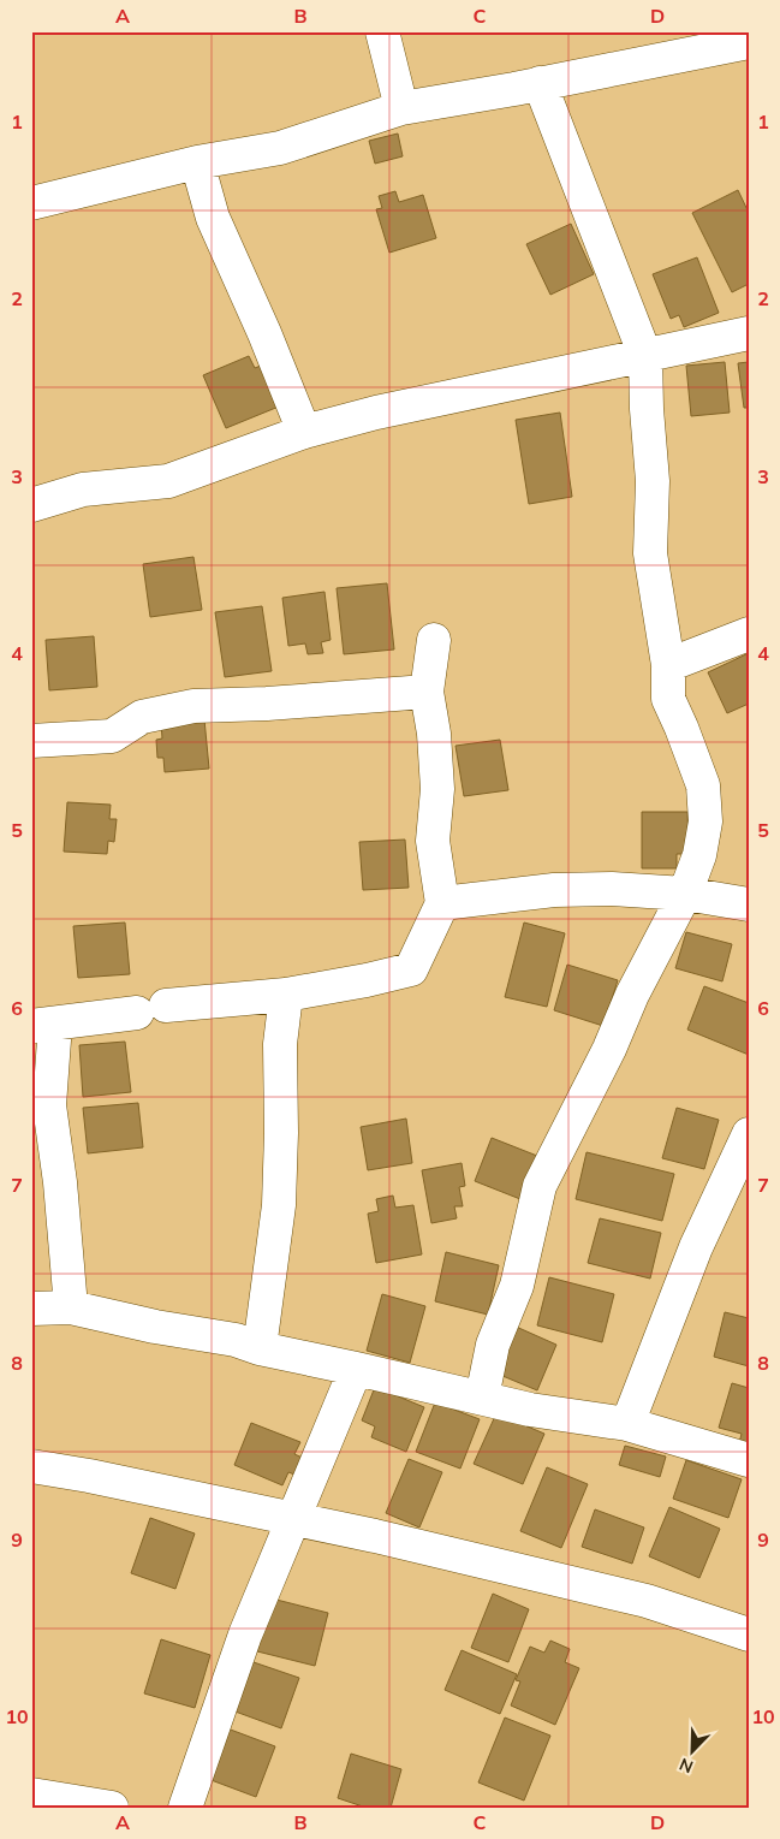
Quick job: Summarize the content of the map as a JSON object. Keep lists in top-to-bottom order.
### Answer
{
  "north": "bottom left",
  "grid": {
    "columns": [
      "A",
      "B",
      "C",
      "D"
    ],
    "rows": [
      "1",
      "2",
      "3",
      "4",
      "5",
      "6",
      "7",
      "8",
      "9",
      "10"
    ]
  }
}
